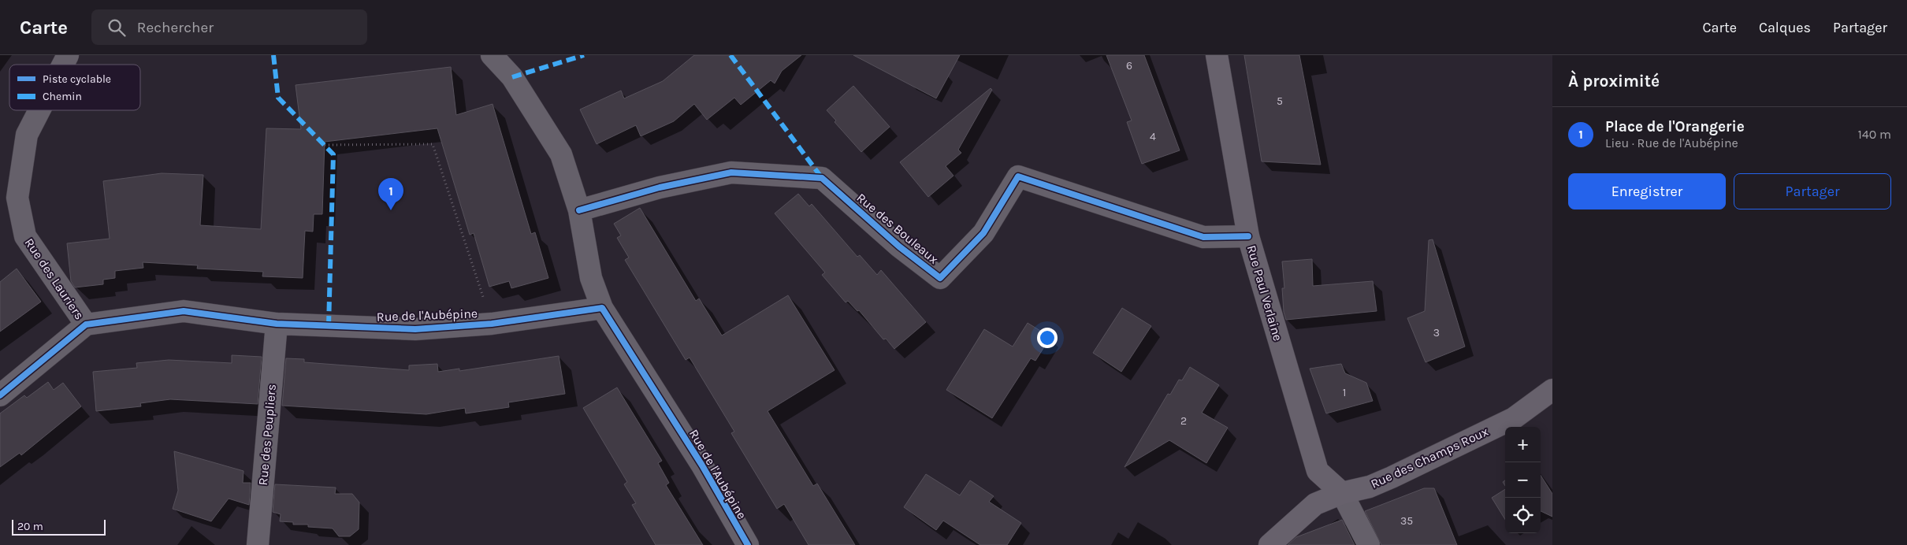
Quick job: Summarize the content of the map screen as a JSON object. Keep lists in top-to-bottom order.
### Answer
{
  "streets": {
    "street": [
      "Rue des Bouleaux",
      "Rue des Lauriers",
      "Rue Paul Verlaine",
      "Rue de l'Aubépine",
      "Rue des Peupliers",
      "Rue des Champs Roux"
    ]
  },
  "crossings": [
    ["Rue des Bouleaux", "Rue Paul Verlaine"],
    ["Rue des Lauriers", "Rue de l'Aubépine"],
    ["Rue Paul Verlaine", "Rue des Champs Roux"],
    ["Rue de l'Aubépine", "Rue des Peupliers"]
  ],
  "house_numbers": [
    "6",
    "5",
    "4",
    "3",
    "1",
    "2",
    "35"
  ],
  "legend": ["Piste cyclable", "Chemin"],
  "scale_bar": "20 m",
  "page": {
    "header": "Carte",
    "search": "Rechercher",
    "nav": ["Carte", "Calques", "Partager"],
    "heading": "À proximité",
    "list": [
      {
        "mark": "1",
        "name": "Place de l'Orangerie",
        "note": "Lieu · Rue de l'Aubépine",
        "value": "140 m"
      }
    ],
    "buttons": ["Enregistrer", "Partager"],
    "pins": "1",
    "map_buttons": ["+", "−"],
    "scale": "20 m"
  }
}
